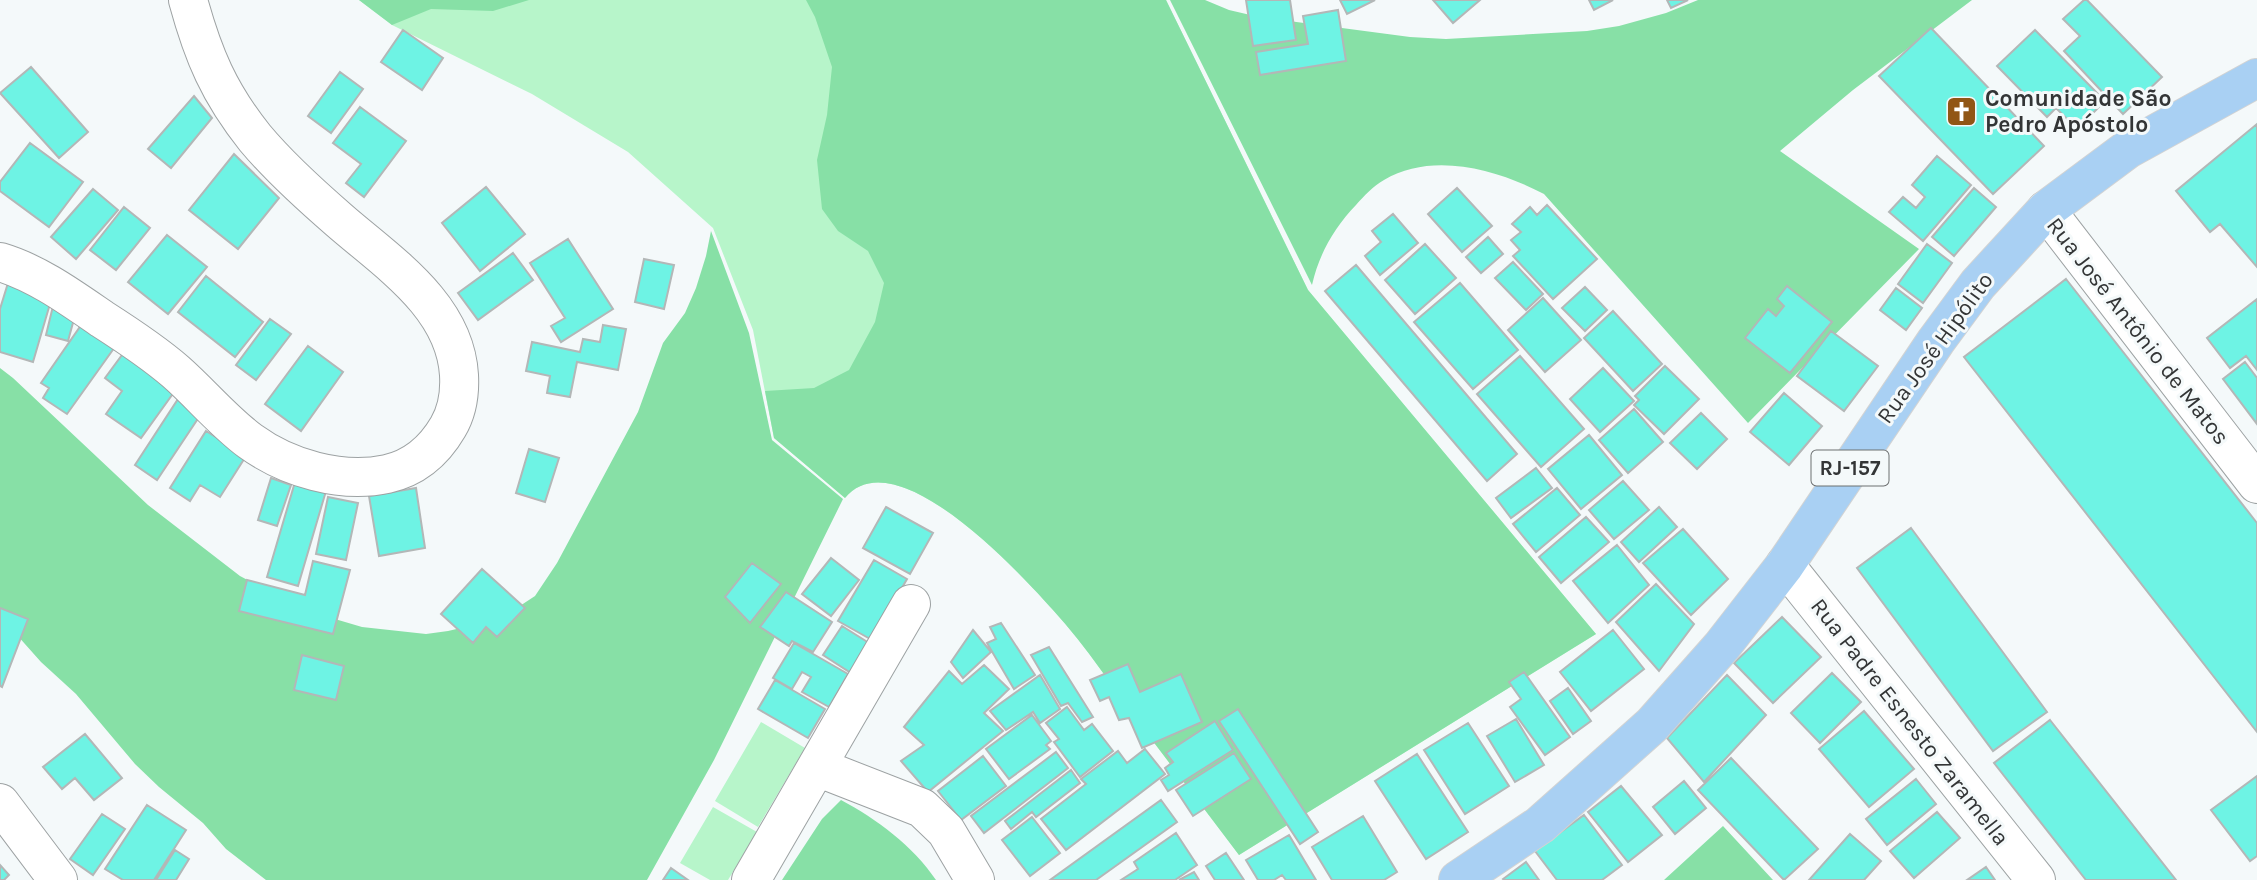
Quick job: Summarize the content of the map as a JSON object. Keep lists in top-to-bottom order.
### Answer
{
  "streets": {
    "main road": ["Rua José Hipólito", "RJ-157"],
    "street": ["Rua José Antônio de Matos", "Rua Padre Esnesto Zaramella"]
  },
  "crossings": [
    ["Rua José Antônio de Matos", "Rua José Hipólito"],
    ["Rua José Hipólito", "Rua Padre Esnesto Zaramella"]
  ],
  "places": {
    "church": ["Comunidade São Pedro Apóstolo"]
  }
}
